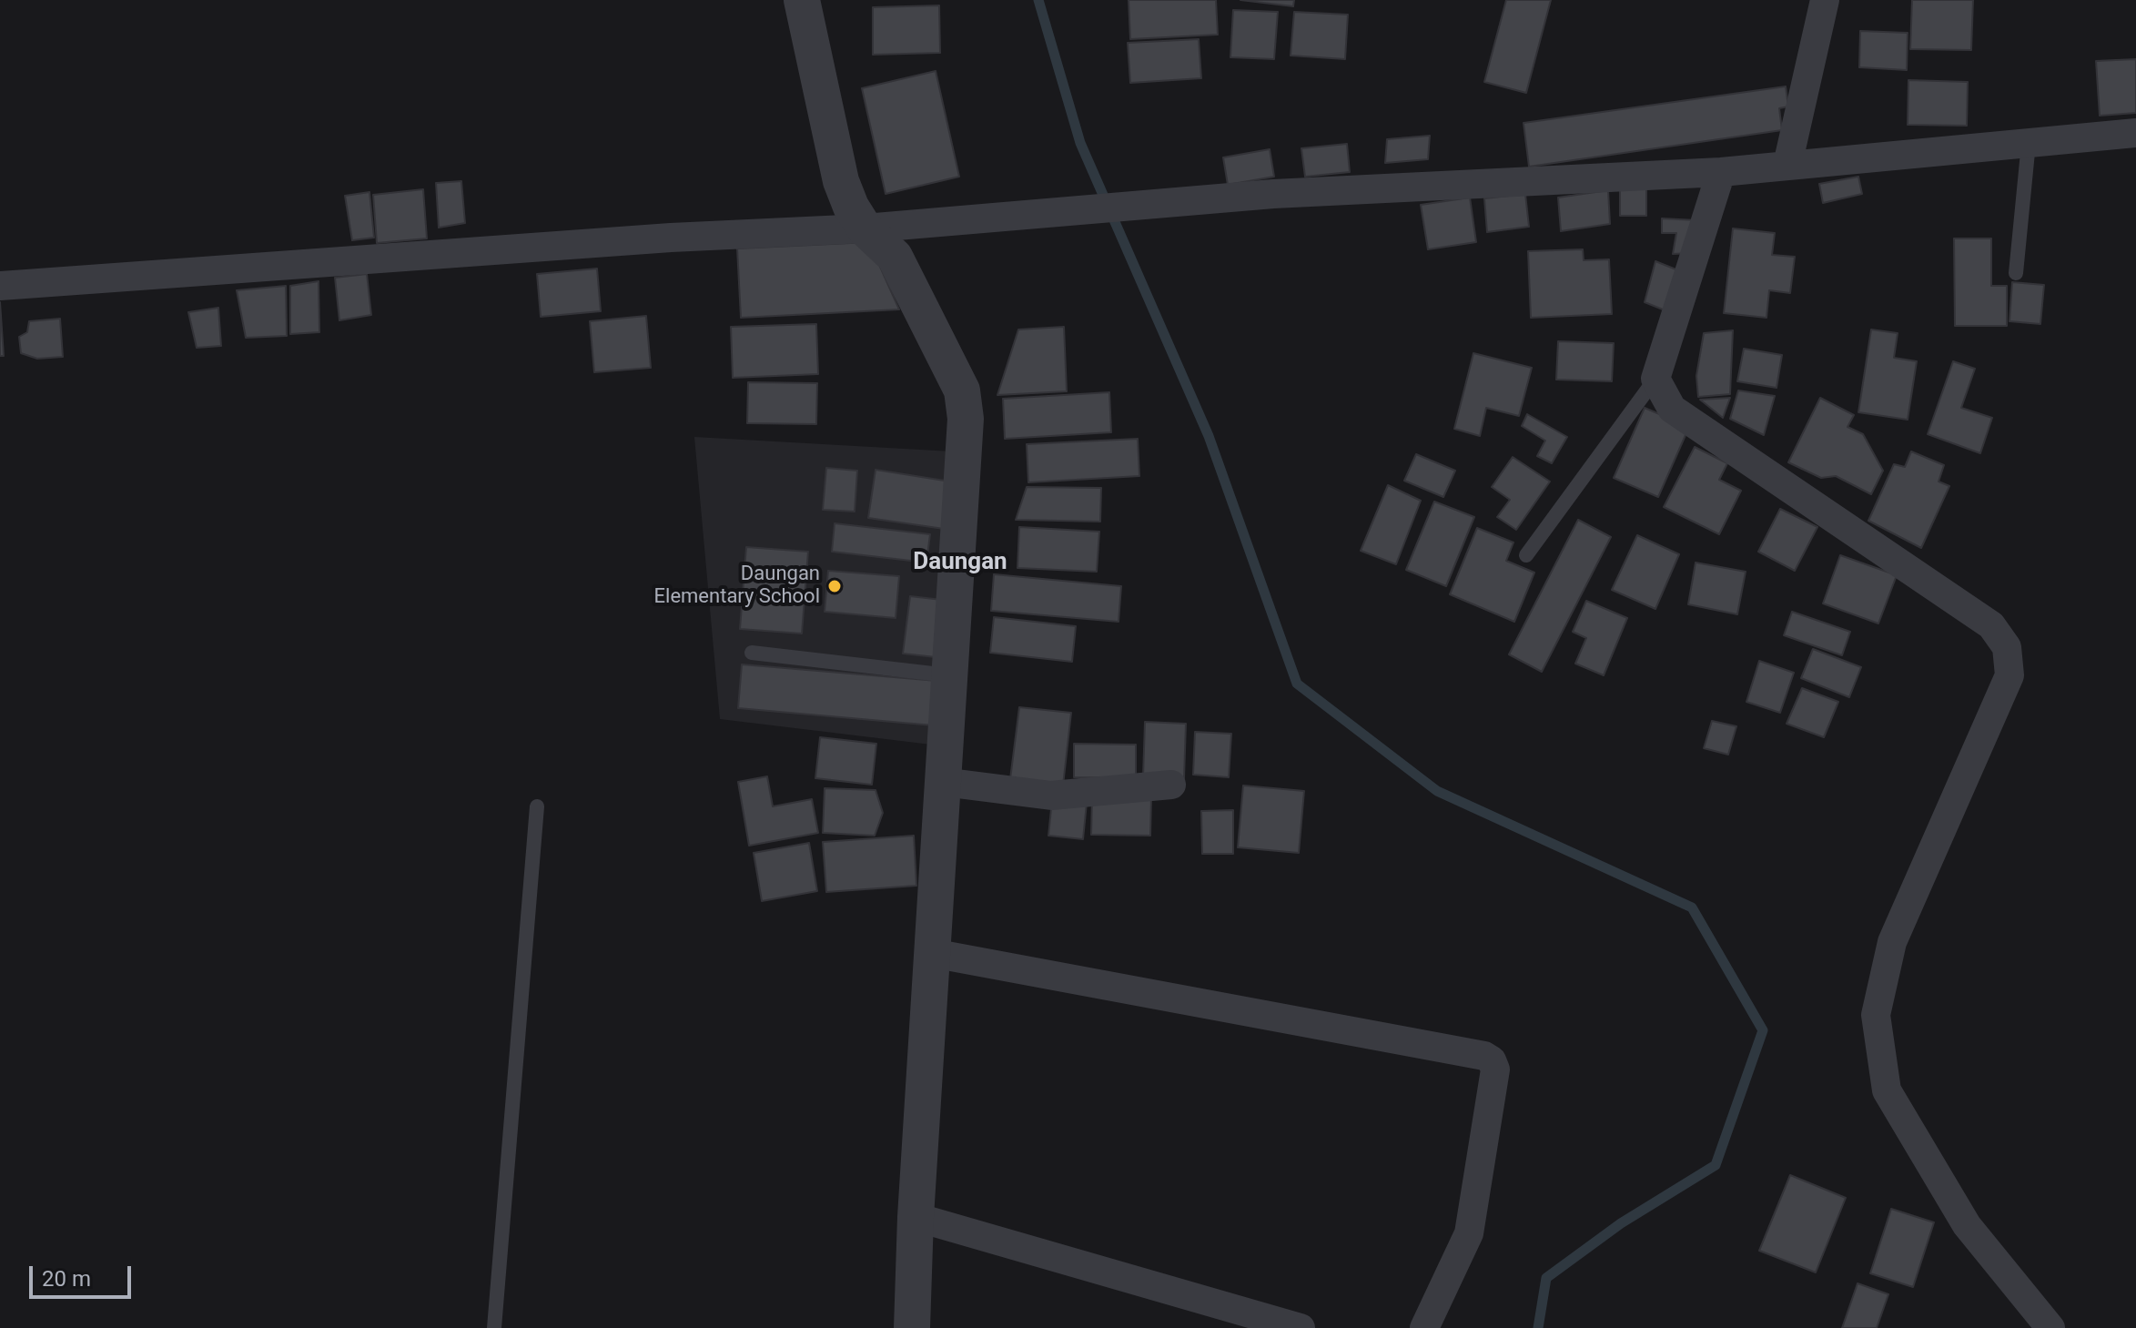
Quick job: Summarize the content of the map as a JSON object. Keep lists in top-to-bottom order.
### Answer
{
  "districts": ["Daungan"],
  "places": ["Daungan Elementary School"],
  "scale_bar": "20 m"
}
